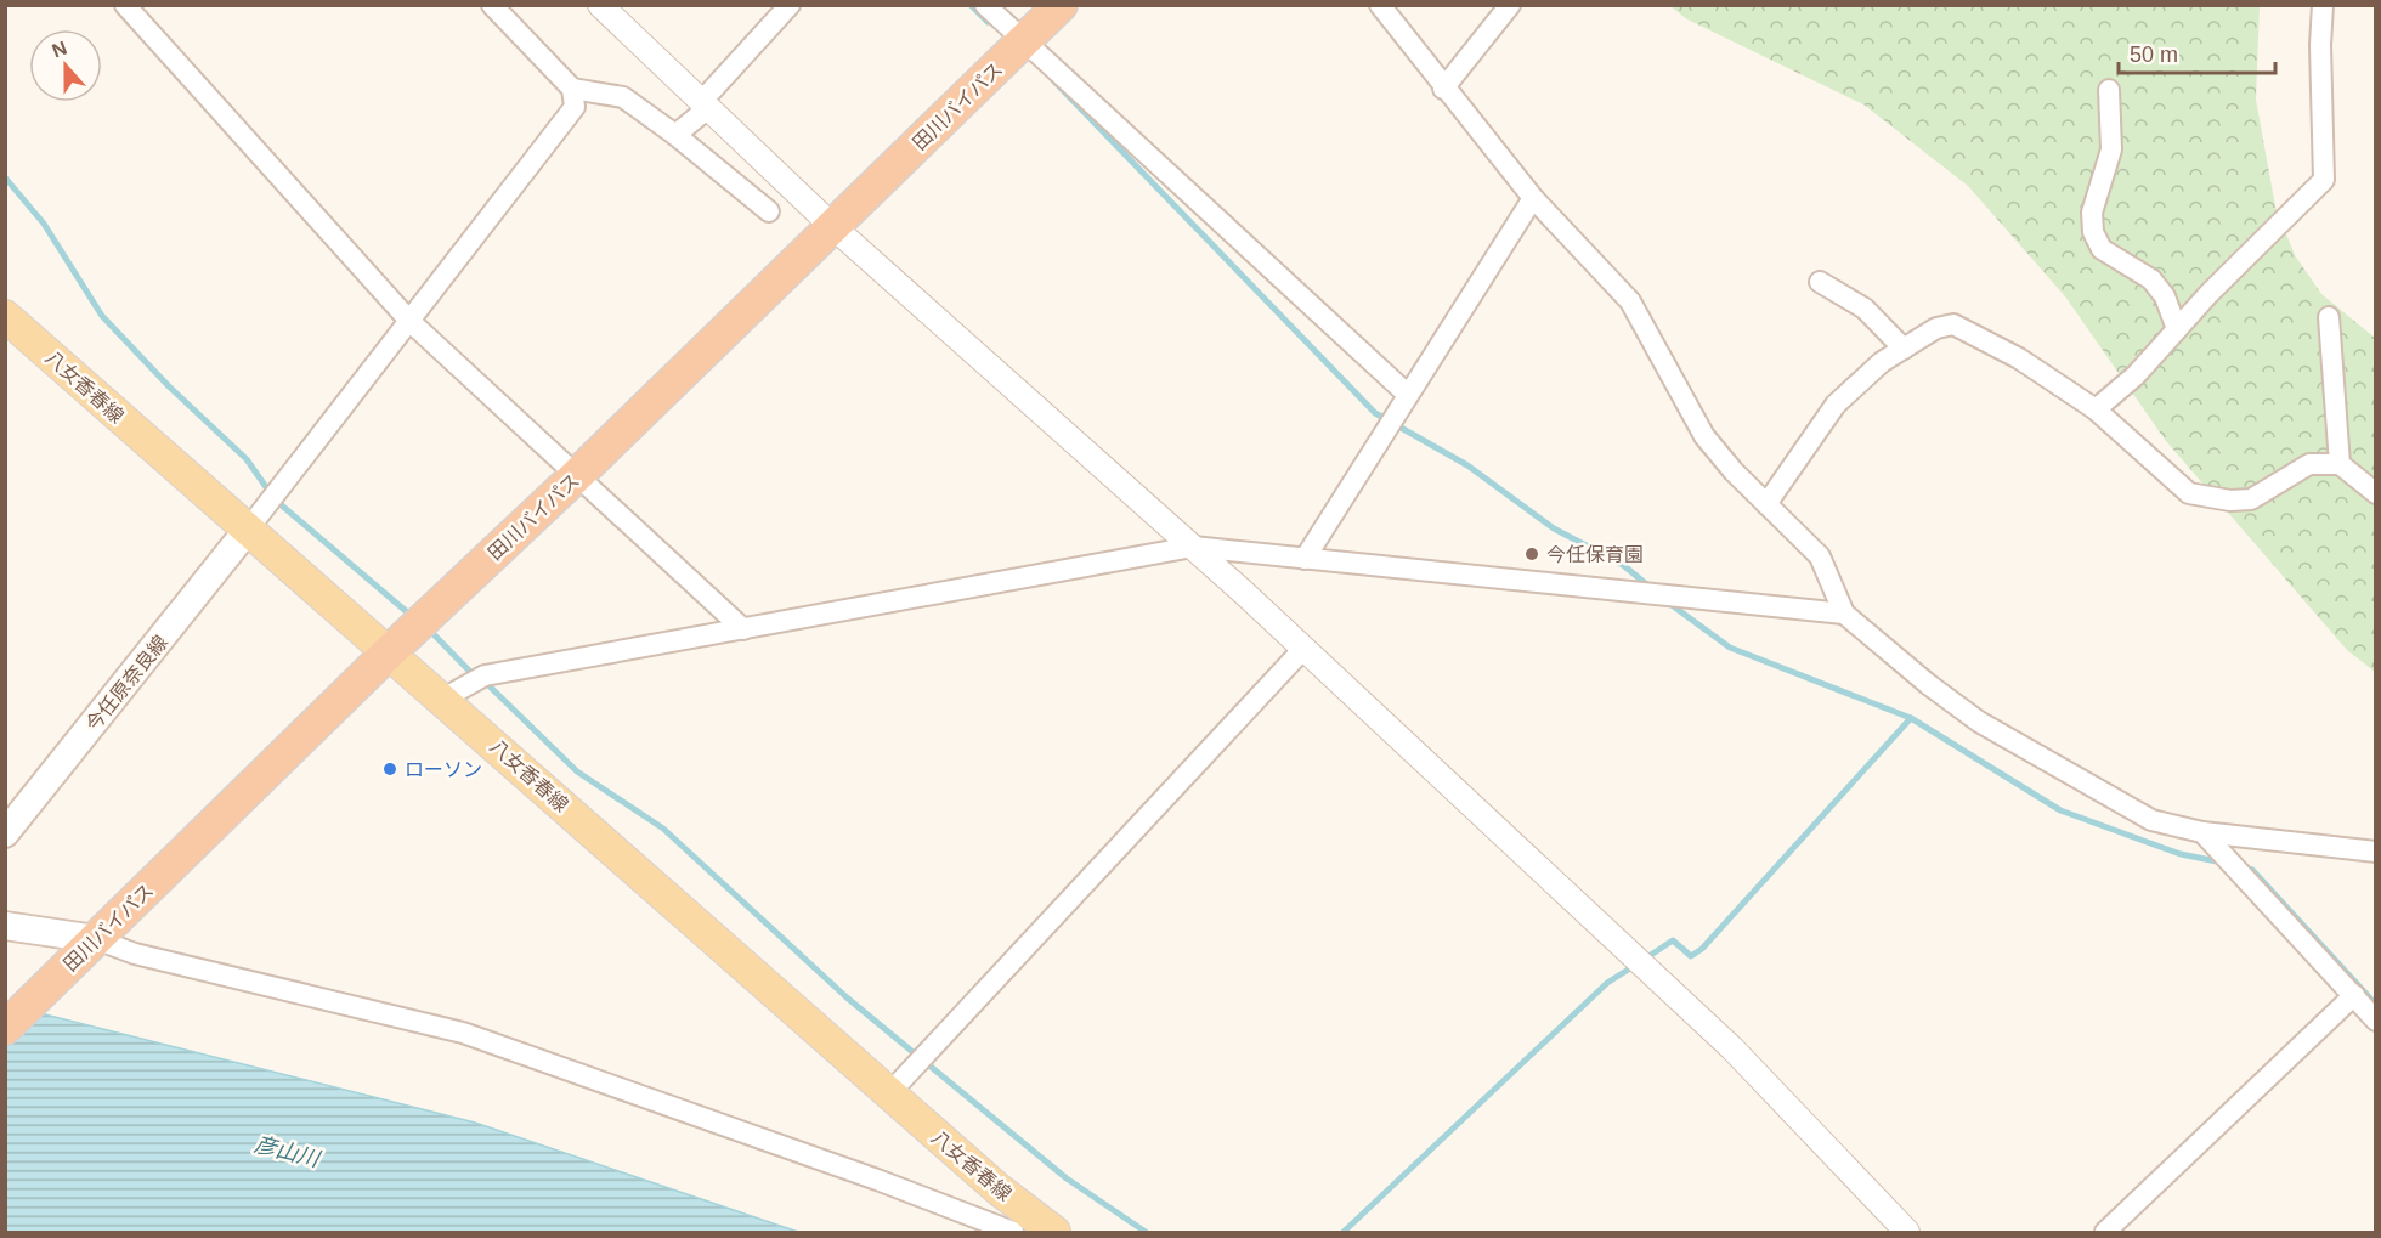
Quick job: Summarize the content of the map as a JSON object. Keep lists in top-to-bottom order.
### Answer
{
  "streets": {
    "highway": ["田川バイパス"],
    "main road": ["八女香春線", "今任原奈良線"]
  },
  "crossings": [
    ["田川バイパス", "八女香春線"],
    ["八女香春線", "今任原奈良線"]
  ],
  "water": ["彦山川"],
  "places": ["今任保育園", "ローソン"],
  "scale_bar": "50 m",
  "north": "top"
}
